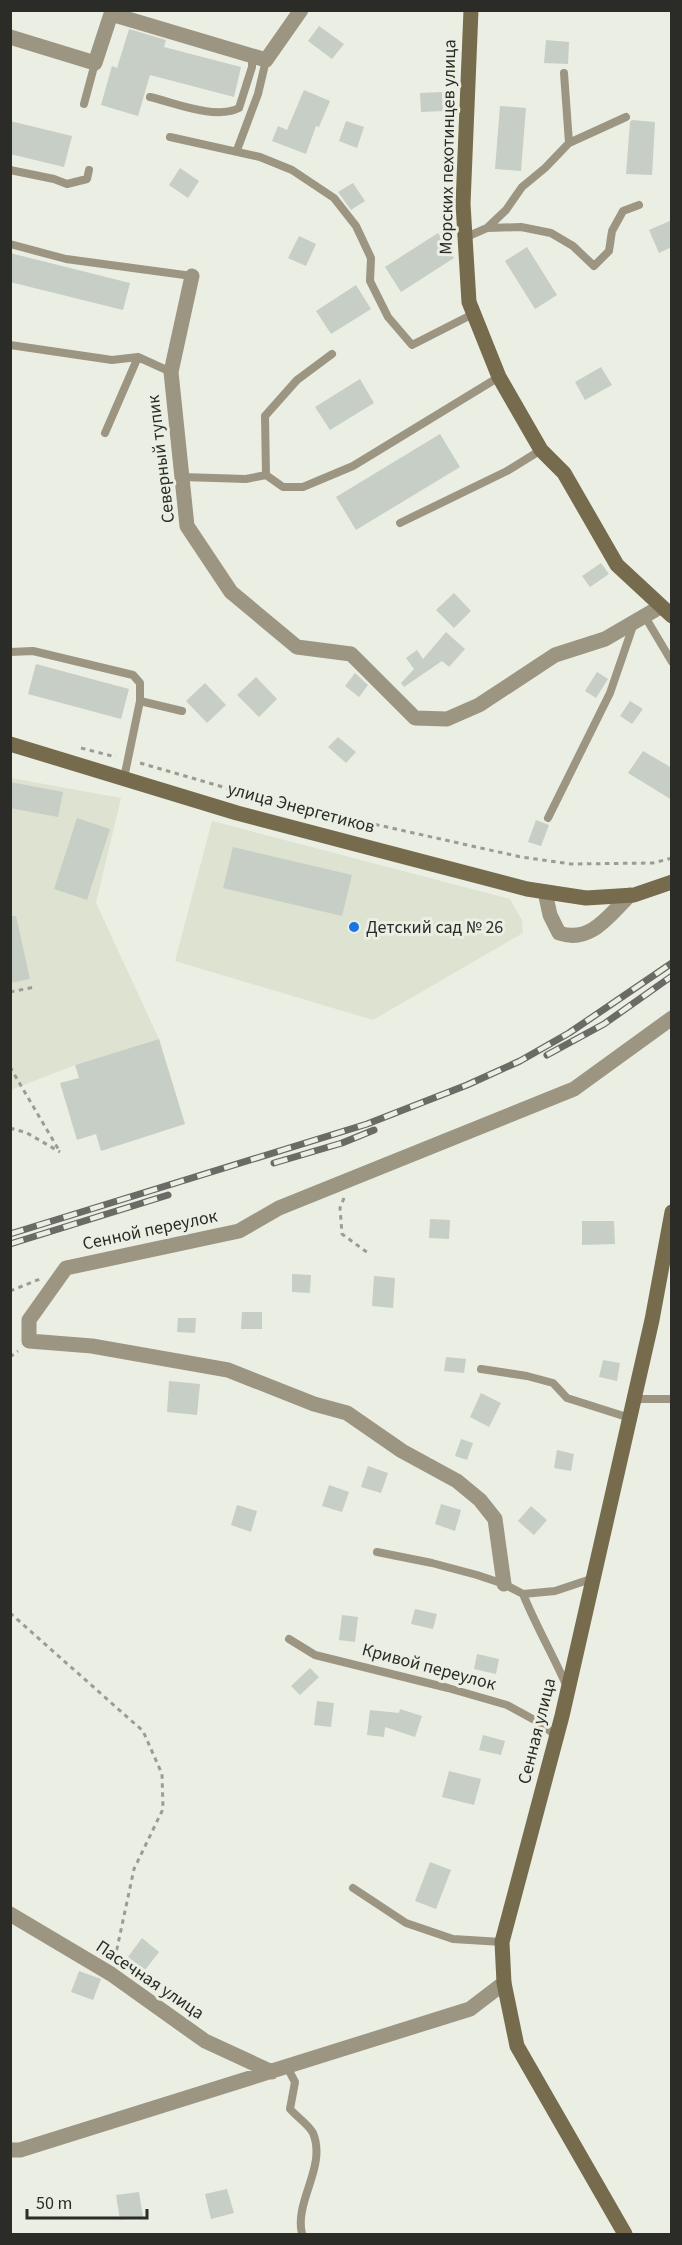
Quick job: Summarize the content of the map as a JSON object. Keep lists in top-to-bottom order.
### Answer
{
  "streets": {
    "main road": ["Морских пехотинцев улица", "улица Энергетиков", "Сенная улица"],
    "street": ["Северный тупик", "Сенной переулок", "Пасечная улица"],
    "lane": ["Кривой переулок"]
  },
  "crossings": [
    ["Морских пехотинцев улица", "Северный тупик"],
    ["Кривой переулок", "Сенная улица"]
  ],
  "places": ["Детский сад № 26"],
  "scale_bar": "50 m"
}
